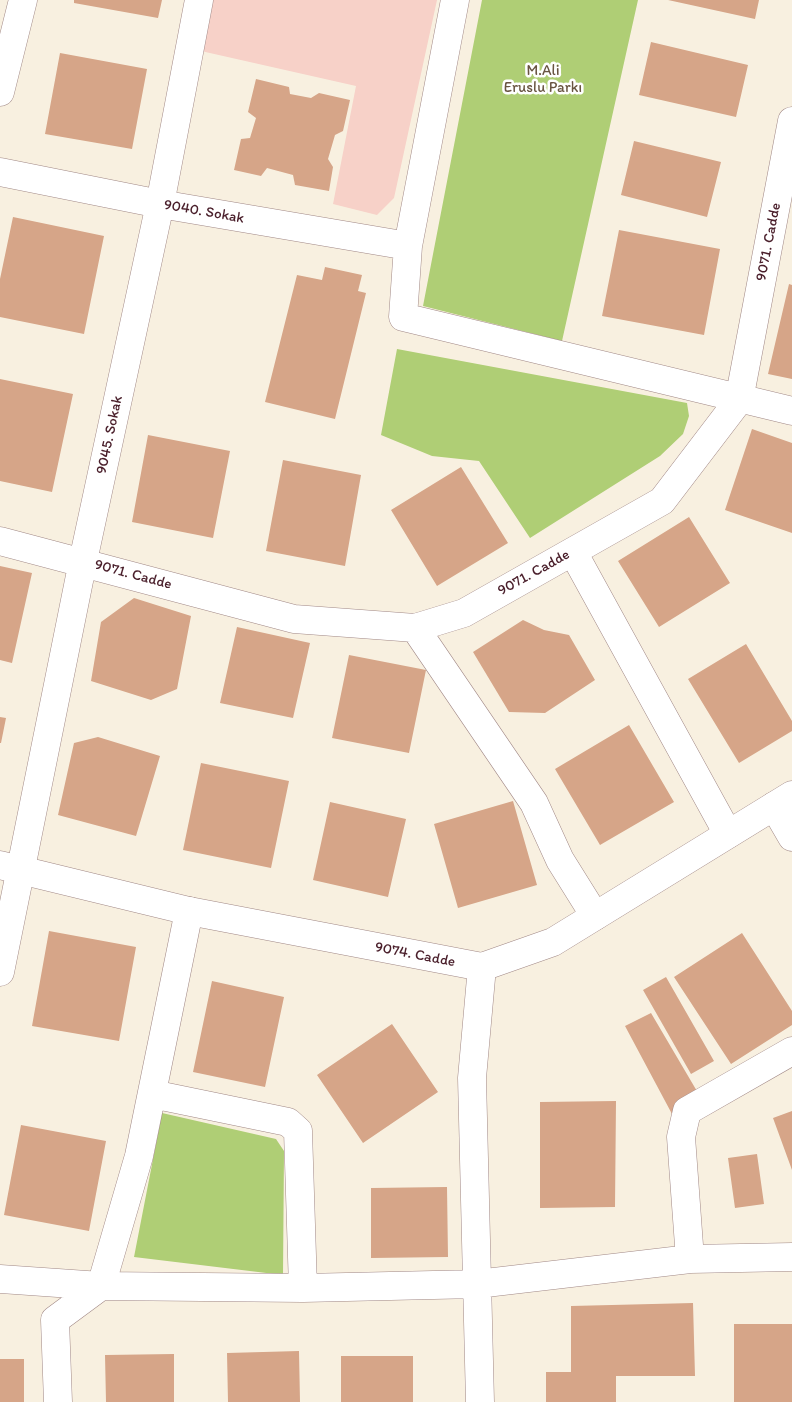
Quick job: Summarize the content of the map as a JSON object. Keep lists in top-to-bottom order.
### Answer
{
  "streets": {
    "street": [
      "9040. Sokak",
      "9071. Cadde",
      "9045. Sokak",
      "9074. Cadde"
    ]
  },
  "crossings": [
    ["9040. Sokak", "9045. Sokak"],
    ["9071. Cadde", "9045. Sokak"],
    ["9045. Sokak", "9074. Cadde"]
  ],
  "parks": ["M.Ali Eruslu Parkı"]
}
